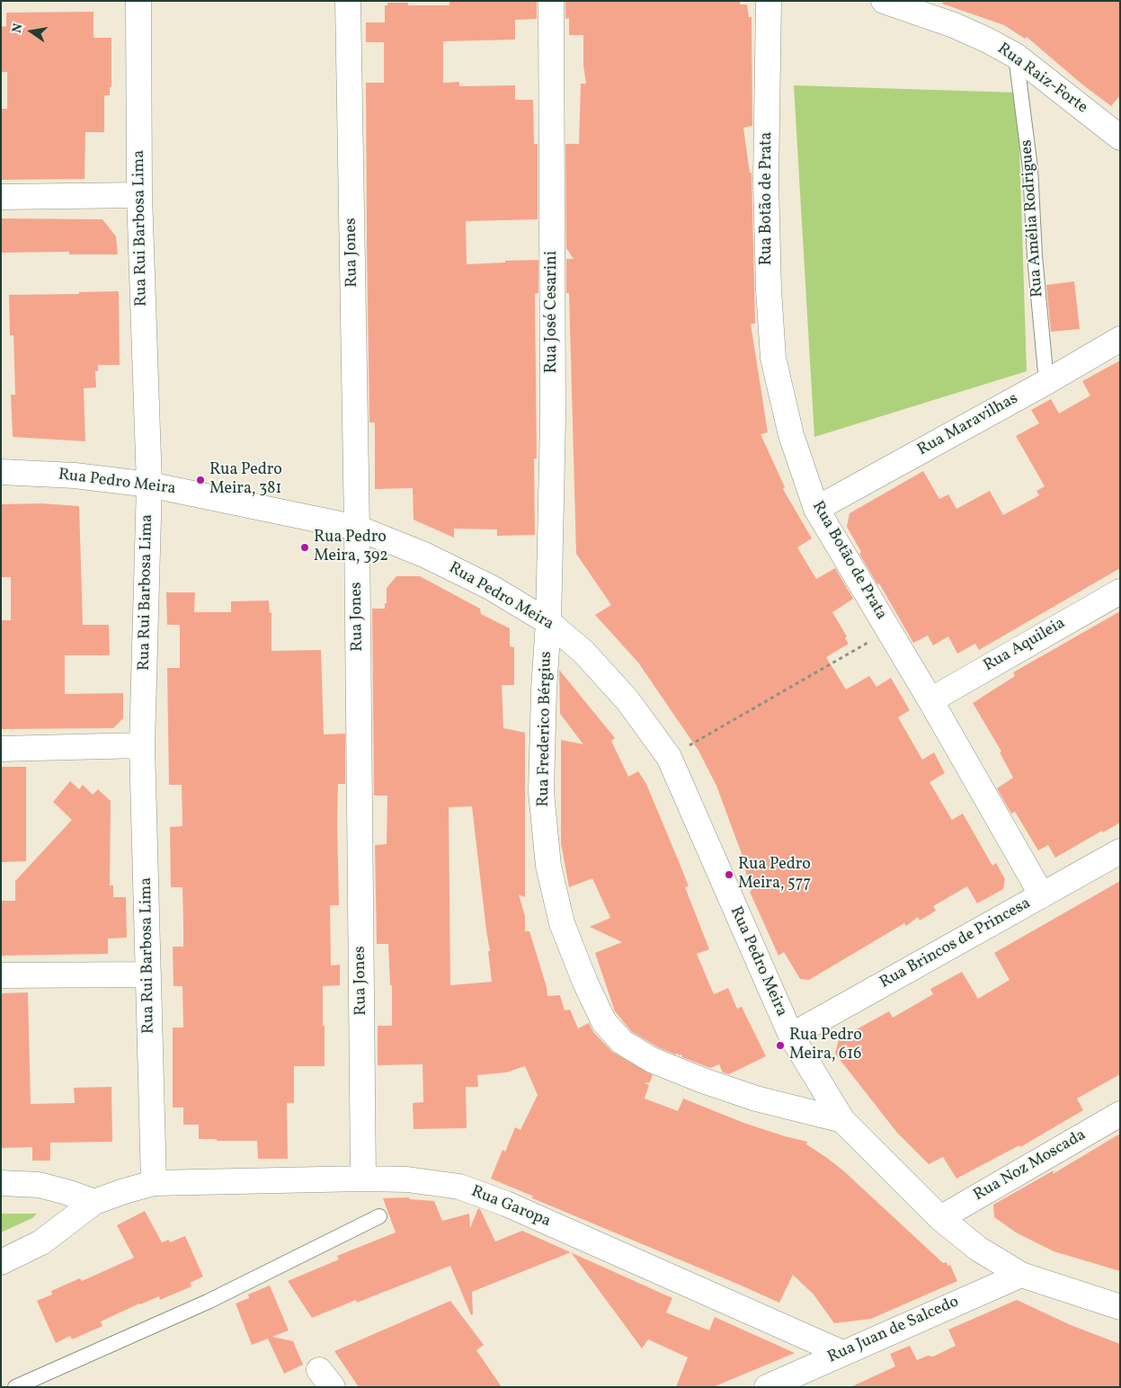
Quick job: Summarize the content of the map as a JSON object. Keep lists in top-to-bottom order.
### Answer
{
  "streets": {
    "street": [
      "Rua Raiz-Forte",
      "Rua Botão de Prata",
      "Rua Rui Barbosa Lima",
      "Rua Jones",
      "Rua José Cesarini",
      "Rua Maravilhas",
      "Rua Pedro Meira",
      "Rua Aquileia",
      "Rua Frederico Bérgius",
      "Rua Brincos de Princesa",
      "Rua Noz Moscada",
      "Rua Garopa",
      "Rua Juan de Salcedo"
    ],
    "lane": ["Rua Amélia Rodrigues"]
  },
  "crossings": [
    ["Rua Raiz-Forte", "Rua Amélia Rodrigues"],
    ["Rua Botão de Prata", "Rua Maravilhas"],
    ["Rua Botão de Prata", "Rua Aquileia"],
    ["Rua Botão de Prata", "Rua Brincos de Princesa"],
    ["Rua Amélia Rodrigues", "Rua Maravilhas"],
    ["Rua Rui Barbosa Lima", "Rua Pedro Meira"],
    ["Rua Rui Barbosa Lima", "Rua Garopa"],
    ["Rua Jones", "Rua Pedro Meira"],
    ["Rua Jones", "Rua Garopa"],
    ["Rua José Cesarini", "Rua Pedro Meira"],
    ["Rua José Cesarini", "Rua Frederico Bérgius"],
    ["Rua Pedro Meira", "Rua Frederico Bérgius"],
    ["Rua Pedro Meira", "Rua Brincos de Princesa"],
    ["Rua Pedro Meira", "Rua Noz Moscada"],
    ["Rua Pedro Meira", "Rua Juan de Salcedo"],
    ["Rua Garopa", "Rua Juan de Salcedo"]
  ],
  "places": [
    "Rua Pedro Meira, 381",
    "Rua Pedro Meira, 392",
    "Rua Pedro Meira, 577",
    "Rua Pedro Meira, 616"
  ],
  "north": "left"
}
